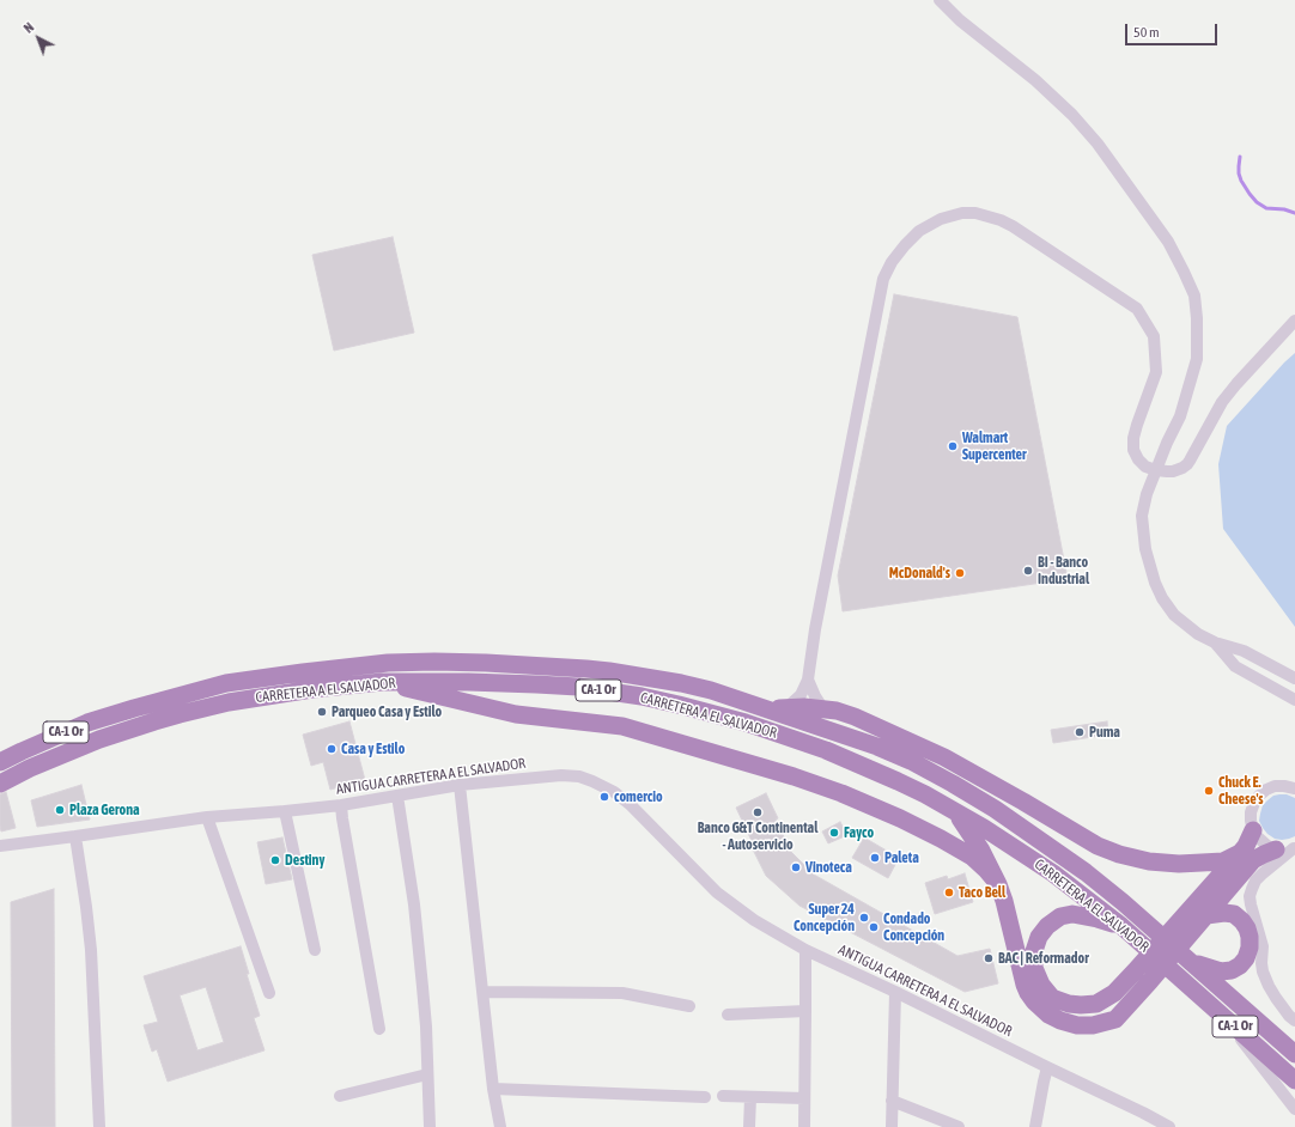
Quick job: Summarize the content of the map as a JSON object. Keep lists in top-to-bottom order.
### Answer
{
  "streets": {
    "highway": ["CARRETERA A EL SALVADOR", "CA-1 Or"],
    "street": ["ANTIGUA CARRETERA A EL SALVADOR"]
  },
  "places": [
    "Walmart Supercenter",
    "BI - Banco Industrial",
    "McDonald's",
    "Parqueo Casa y Estilo",
    "Puma",
    "Casa y Estilo",
    "Chuck E. Cheese's",
    "comercio",
    "Plaza Gerona",
    "Banco G&T Continental - Autoservicio",
    "Fayco",
    "Paleta",
    "Destiny",
    "Vinoteca",
    "Taco Bell",
    "Super 24 Concepción",
    "Condado Concepción",
    "BAC | Reformador"
  ],
  "scale_bar": "50 m",
  "north": "top left"
}
